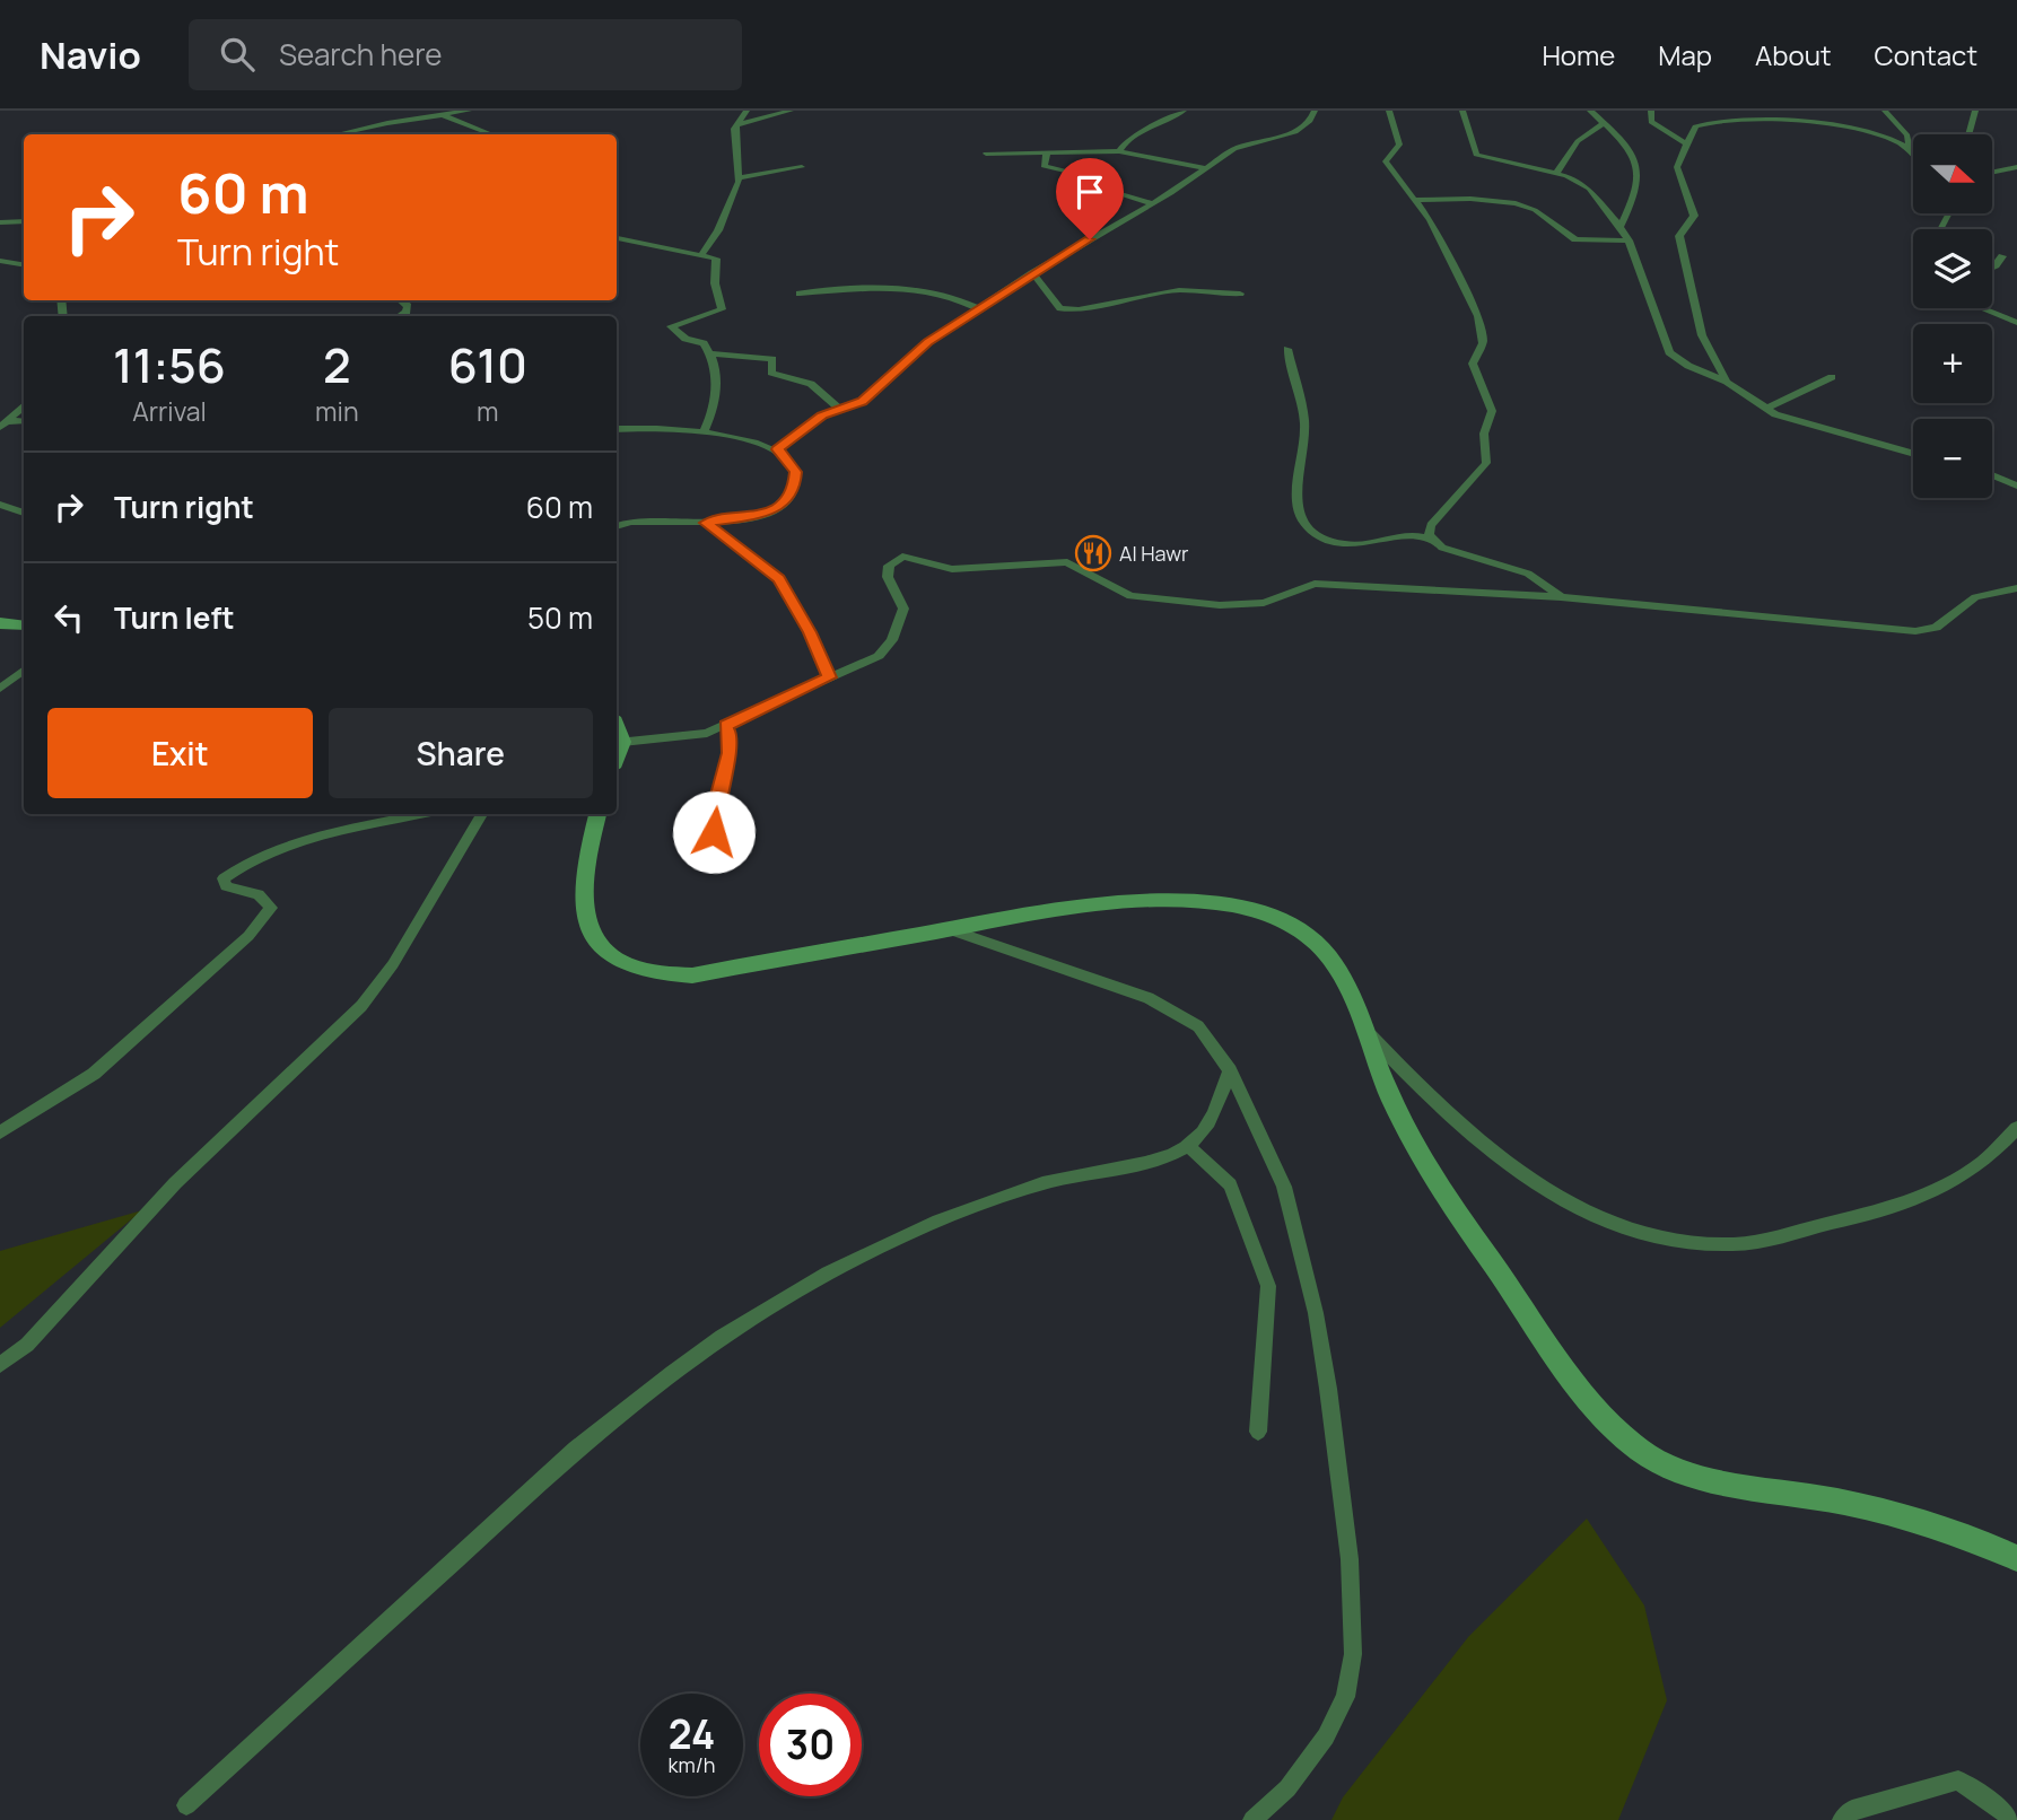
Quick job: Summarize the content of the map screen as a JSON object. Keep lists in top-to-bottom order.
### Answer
{
  "places": {
    "restaurant": ["Al Hawr"]
  },
  "north": "right",
  "page": {
    "header": "Navio",
    "search": "Search here",
    "nav": [
      "Home",
      "Map",
      "About",
      "Contact"
    ],
    "map_buttons": ["+", "−"],
    "turn": ["60 m", "Turn right"],
    "eta": [
      "11:56",
      "Arrival",
      "2",
      "min",
      "610",
      "m"
    ],
    "list": [
      {
        "name": "Turn right",
        "value": "60 m"
      },
      {
        "name": "Turn left",
        "value": "50 m"
      }
    ],
    "buttons": ["Exit", "Share"],
    "speed": "24 km/h",
    "limit": "30"
  }
}
